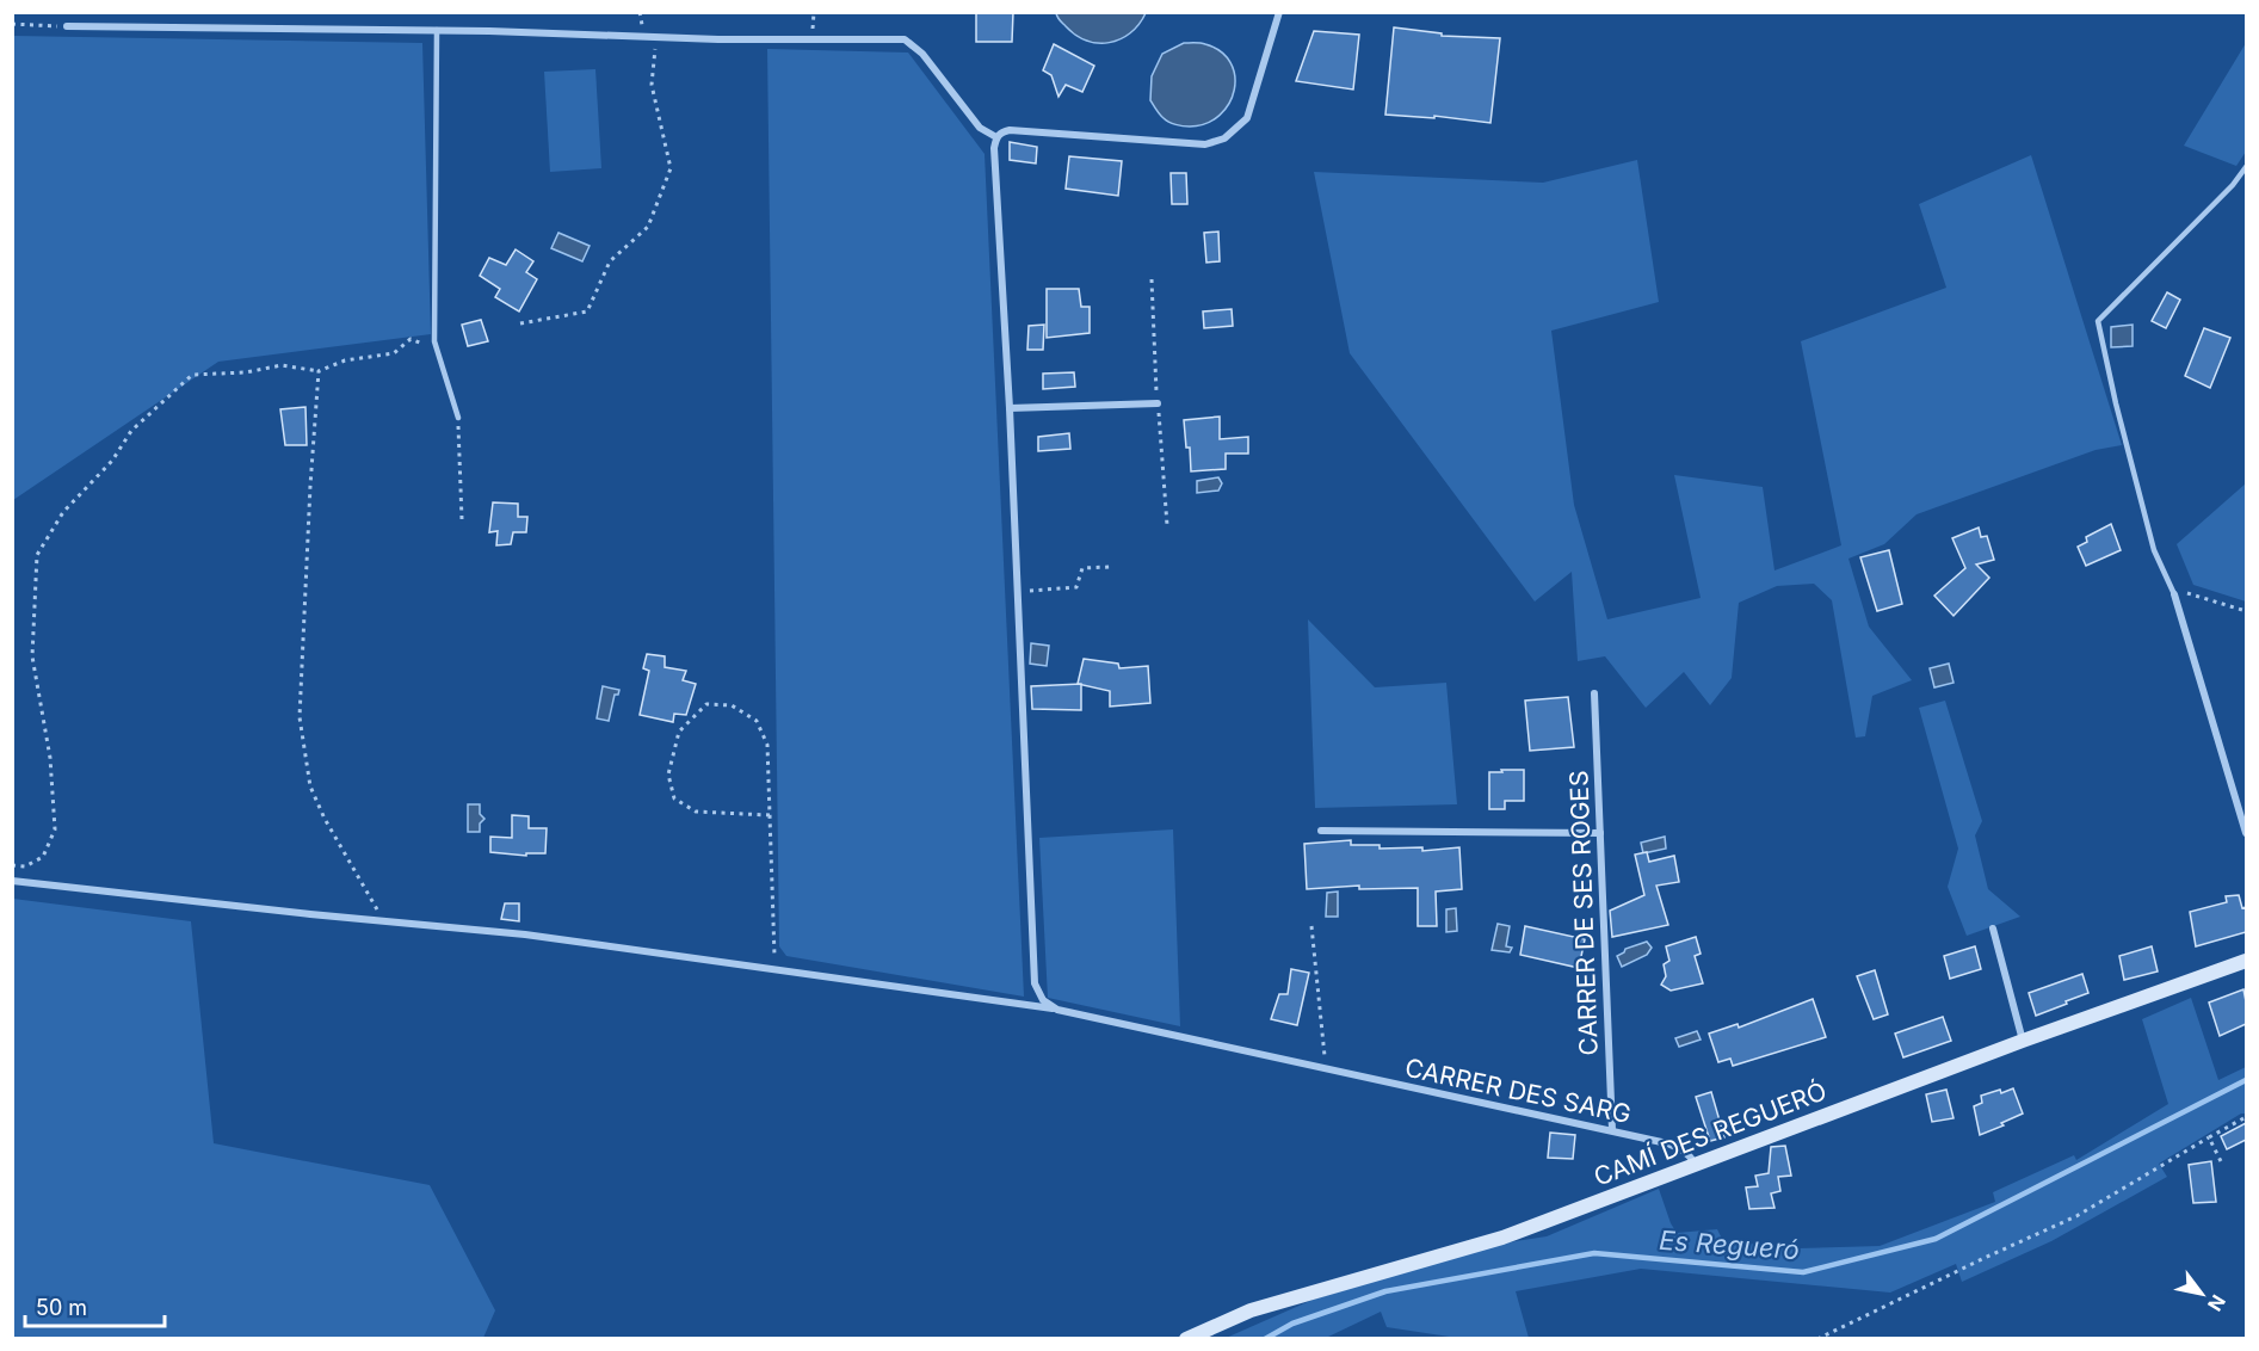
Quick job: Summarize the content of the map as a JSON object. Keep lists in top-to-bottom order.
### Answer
{
  "streets": {
    "street": ["CARRER DE SES ROGES", "CARRER DES SARG", "CAMÍ DES REGUERÓ"]
  },
  "crossings": [
    ["CARRER DE SES ROGES", "CARRER DES SARG"],
    ["CARRER DES SARG", "CAMÍ DES REGUERÓ"]
  ],
  "water": ["Es Regueró"],
  "scale_bar": "50 m",
  "north": "bottom right"
}
